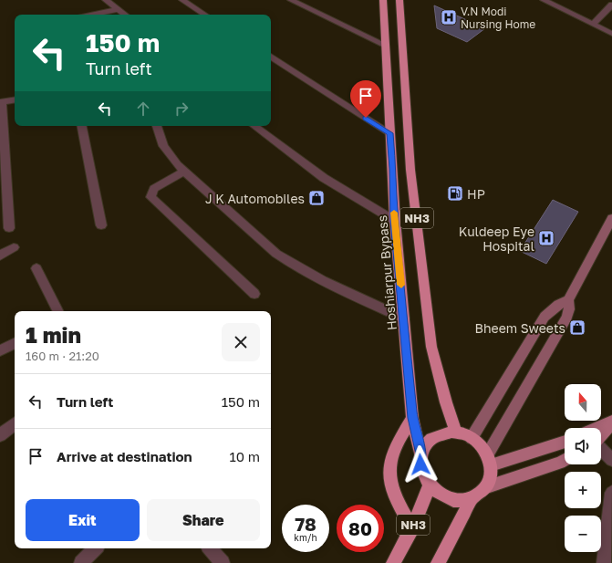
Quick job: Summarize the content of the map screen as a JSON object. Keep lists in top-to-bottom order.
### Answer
{
  "streets": {
    "highway": ["NH3", "Hoshiarpur Bypass"]
  },
  "crossings": [
    ["NH3", "Hoshiarpur Bypass"]
  ],
  "places": {
    "hospital": ["V.N Modi Nursing Home", "Kuldeep Eye Hospital"],
    "fuel station": ["HP"],
    "shop": ["J K Automobiles", "Bheem Sweets"]
  },
  "north": "top",
  "page": {
    "turn": ["150 m", "Turn left"],
    "heading": ["1 min", "160 m · 21:20"],
    "list": [
      {
        "name": "Turn left",
        "value": "150 m"
      },
      {
        "name": "Arrive at destination",
        "value": "10 m"
      }
    ],
    "map_buttons": ["+", "−"],
    "buttons": ["Exit", "Share"],
    "speed": "78 km/h",
    "limit": "80"
  }
}
